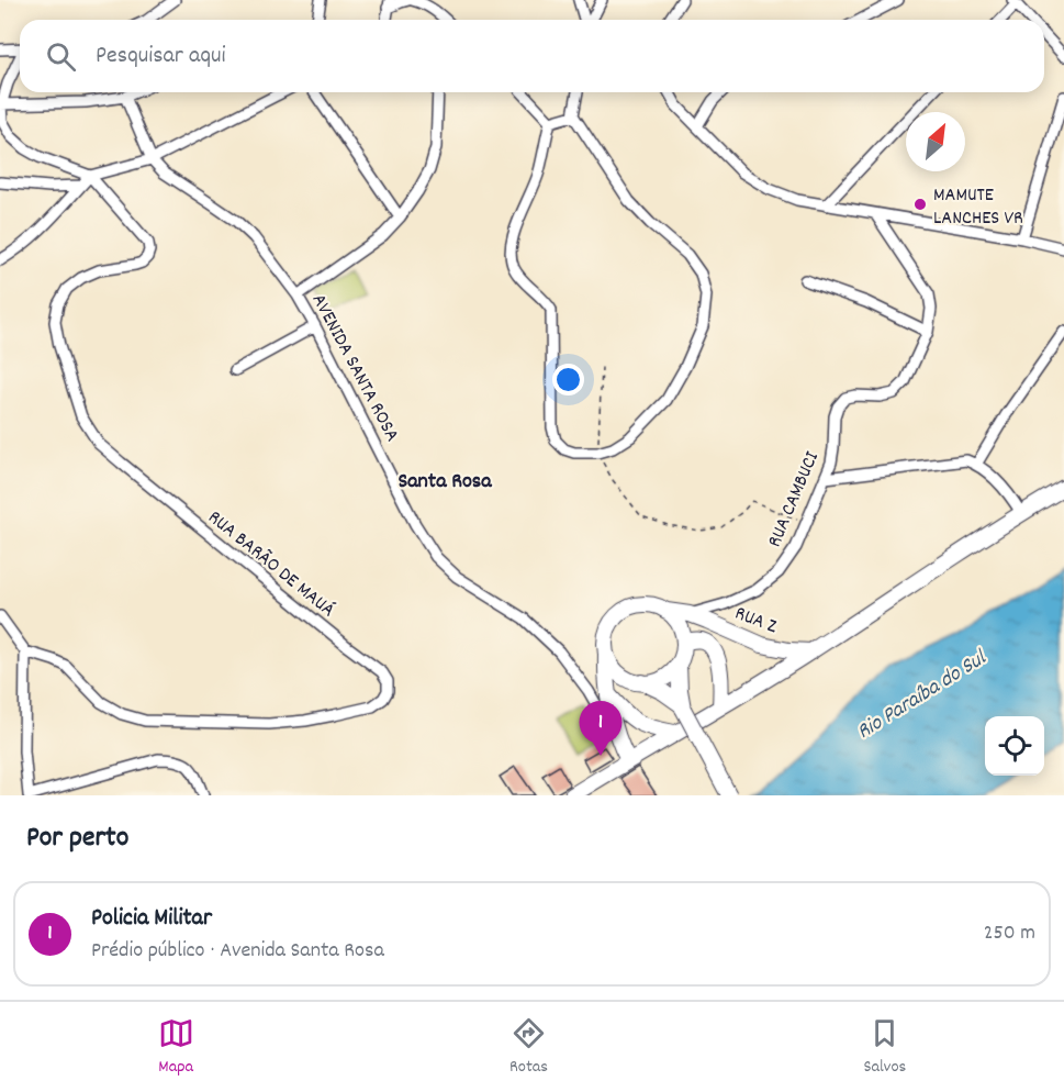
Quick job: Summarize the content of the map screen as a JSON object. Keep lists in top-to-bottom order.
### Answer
{
  "streets": {
    "main road": ["AVENIDA SANTA ROSA", "RUA Z"],
    "street": ["RUA CAMBUCI", "RUA BARÃO DE MAUÁ"]
  },
  "crossings": [
    ["RUA CAMBUCI", "RUA Z"]
  ],
  "districts": ["Santa Rosa"],
  "water": ["Rio Paraíba do Sul"],
  "places": ["MAMUTE LANCHES VR"],
  "north": "top right",
  "page": {
    "search": "Pesquisar aqui",
    "pins": "1",
    "heading": "Por perto",
    "list": [
      {
        "mark": "1",
        "name": "Policia Militar",
        "note": "Prédio público · Avenida Santa Rosa",
        "value": "250 m"
      }
    ],
    "nav": ["Mapa", "Rotas", "Salvos"]
  }
}
